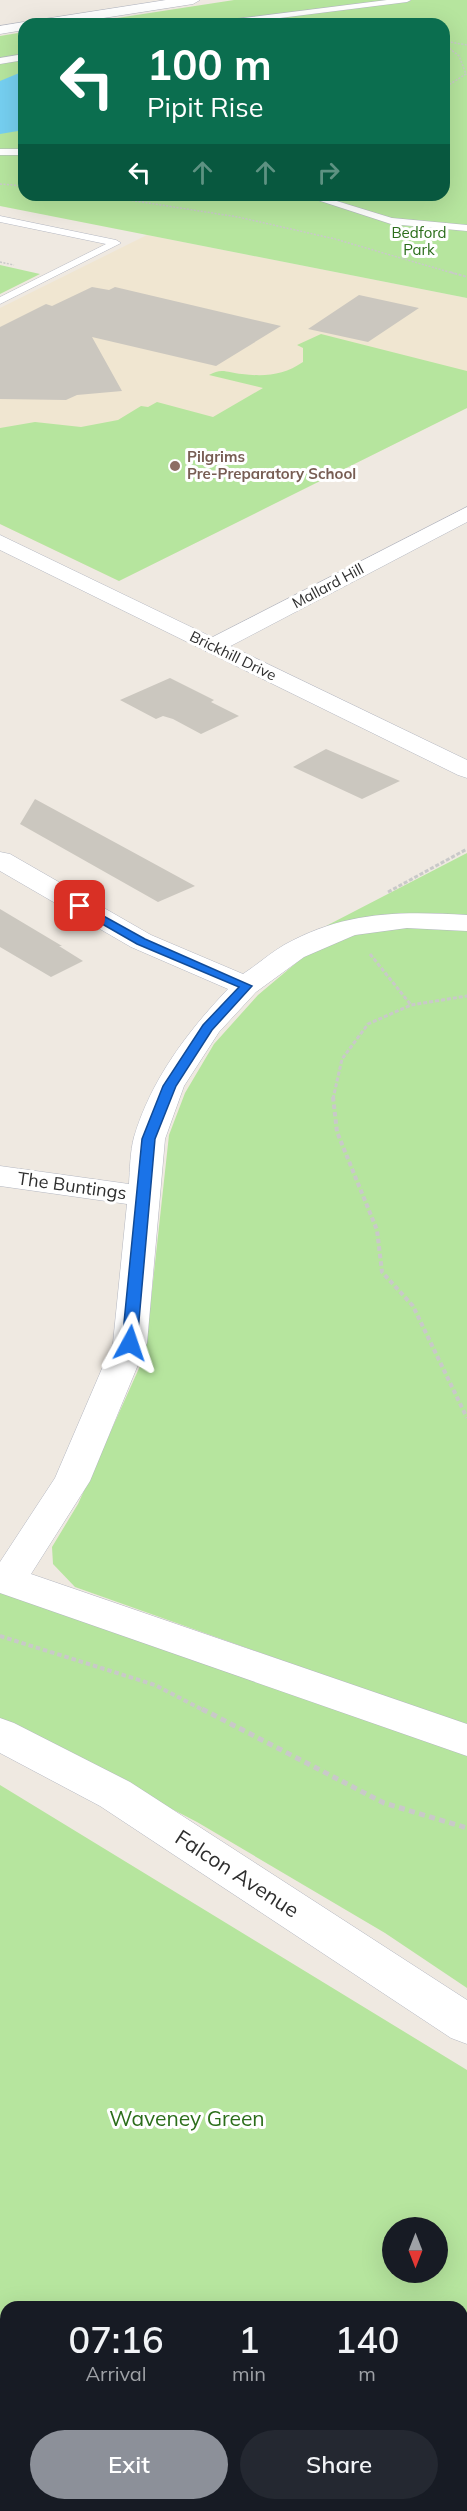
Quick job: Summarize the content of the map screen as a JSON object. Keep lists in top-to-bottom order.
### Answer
{
  "streets": {
    "street": [
      "Mallard Hill",
      "Brickhill Drive",
      "The Buntings",
      "Falcon Avenue"
    ]
  },
  "crossings": [
    ["Mallard Hill", "Brickhill Drive"]
  ],
  "parks": ["Bedford Park", "Waveney Green"],
  "places": ["Pilgrims Pre-Preparatory School"],
  "north": "bottom",
  "page": {
    "turn": ["100 m", "Pipit Rise"],
    "eta": [
      "07:16",
      "Arrival",
      "1",
      "min",
      "140",
      "m"
    ],
    "buttons": ["Exit", "Share"]
  }
}
